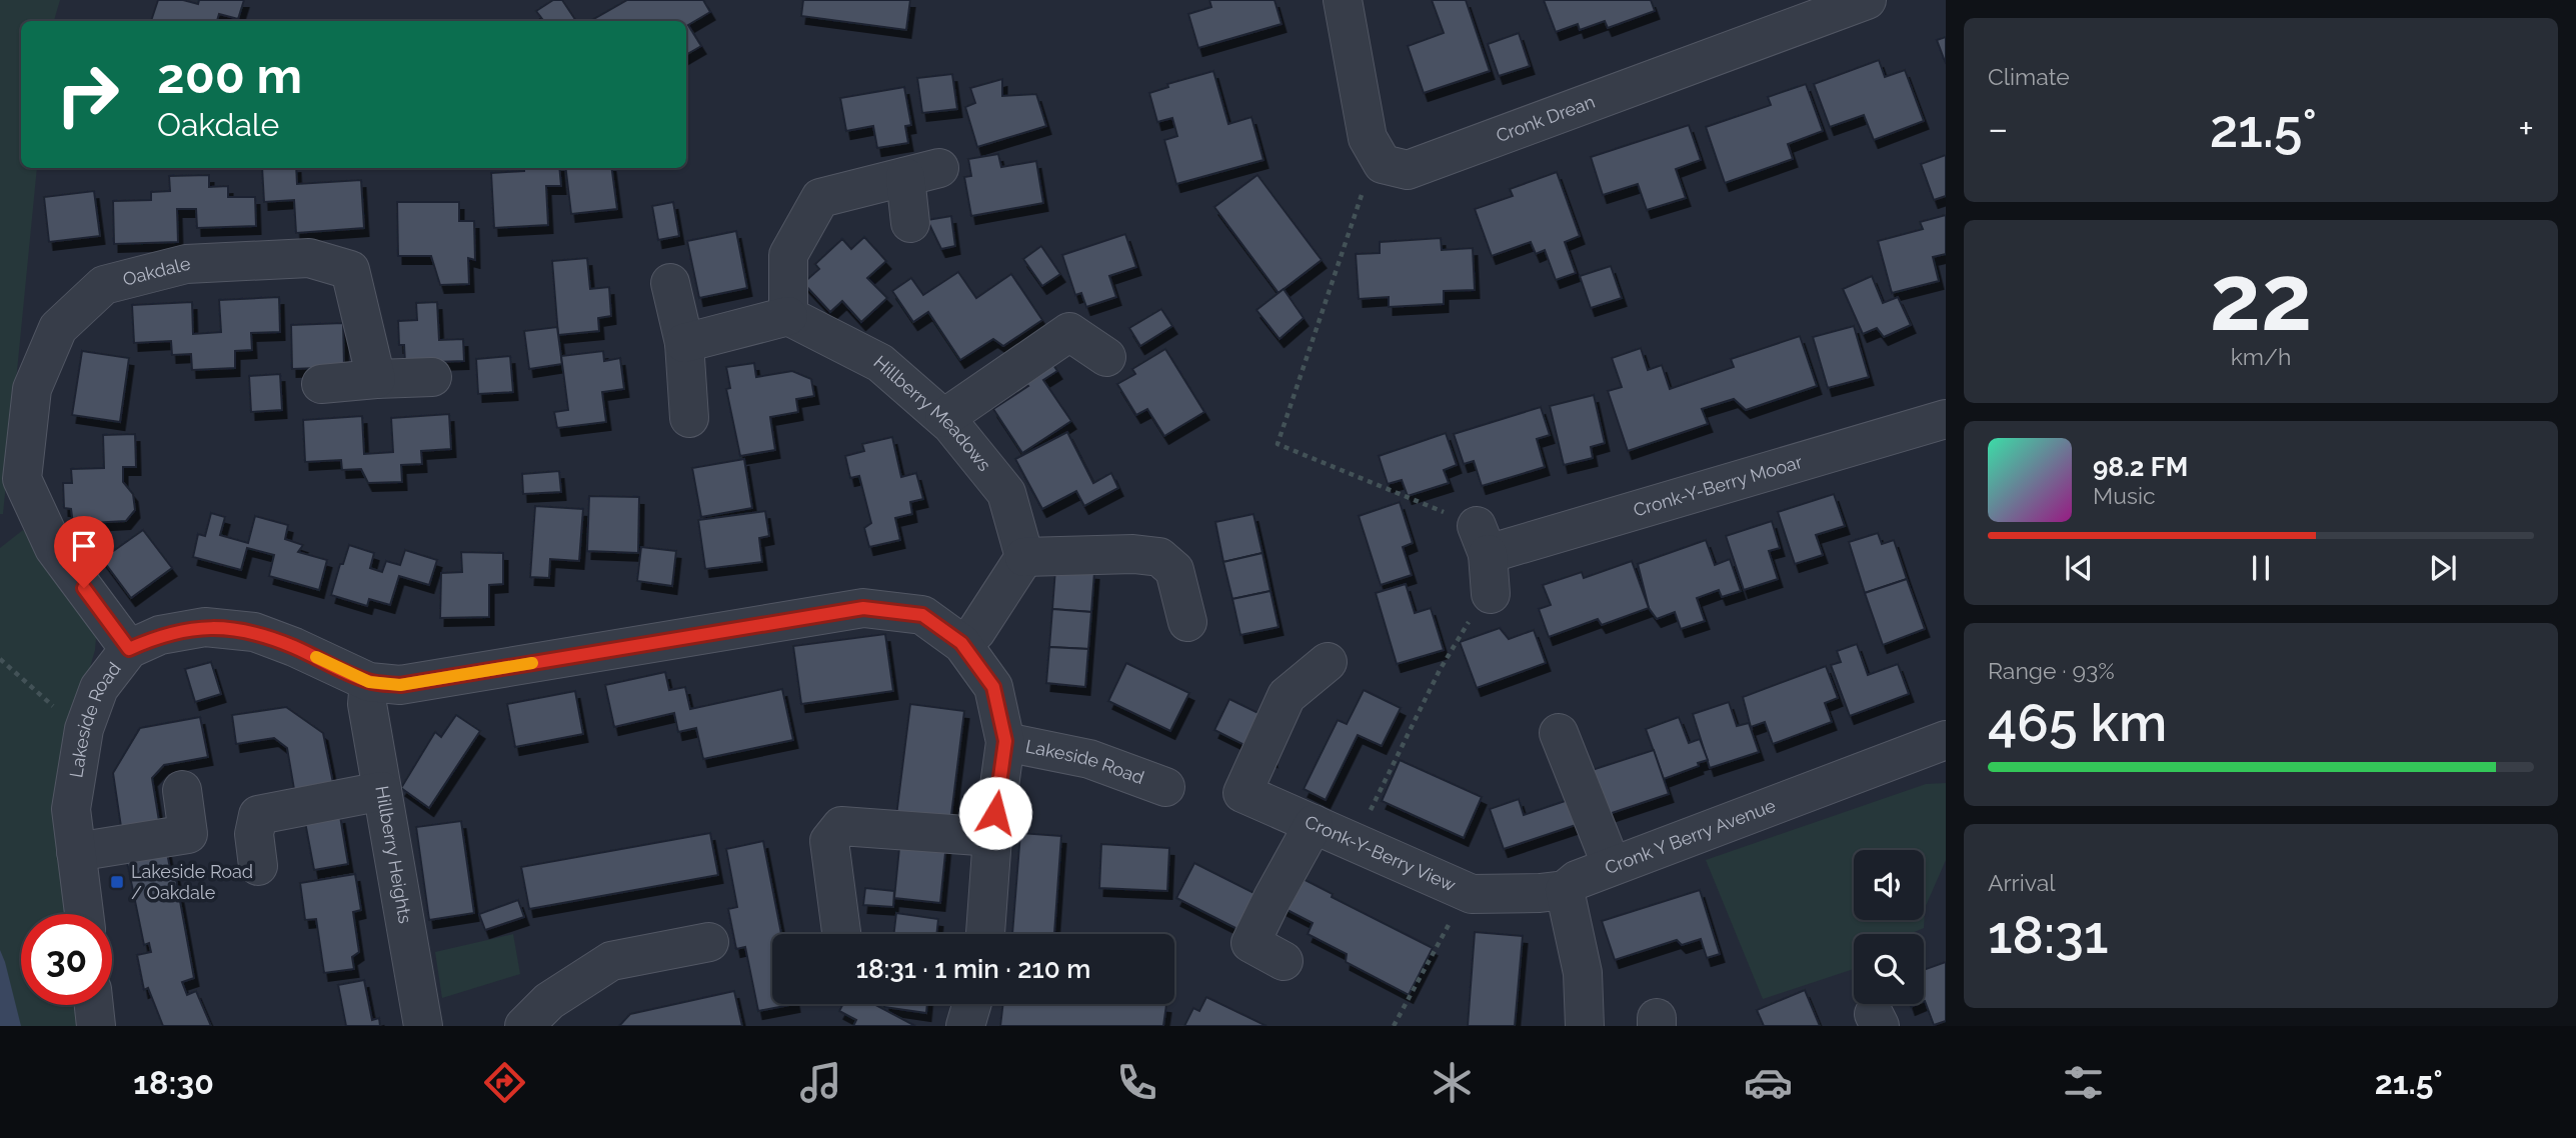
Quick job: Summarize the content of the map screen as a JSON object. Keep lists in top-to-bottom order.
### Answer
{
  "streets": {
    "street": [
      "Cronk Drean",
      "Oakdale",
      "Hillberry Meadows",
      "Cronk-Y-Berry Mooar",
      "Lakeside Road",
      "Cronk Y Berry Avenue",
      "Hillberry Heights",
      "Cronk-Y-Berry View"
    ]
  },
  "crossings": [
    ["Oakdale", "Lakeside Road"],
    ["Lakeside Road", "Hillberry Heights"],
    ["Cronk Y Berry Avenue", "Cronk-Y-Berry View"]
  ],
  "places": {
    "transit": ["Lakeside Road / Oakdale"]
  },
  "page": {
    "tile": [
      "Climate",
      ["22", "km/h"],
      ["Range · 93%", "465 km"],
      ["Arrival", "18:31"]
    ],
    "turn": ["200 m", "Oakdale"],
    "heat": ["−", "21.5°", "+"],
    "song": ["98.2 FM", "Music"],
    "limit": "30",
    "trip": "18:31 · 1 min · 210 m",
    "tabs": ["18:30", "21.5°"]
  }
}
